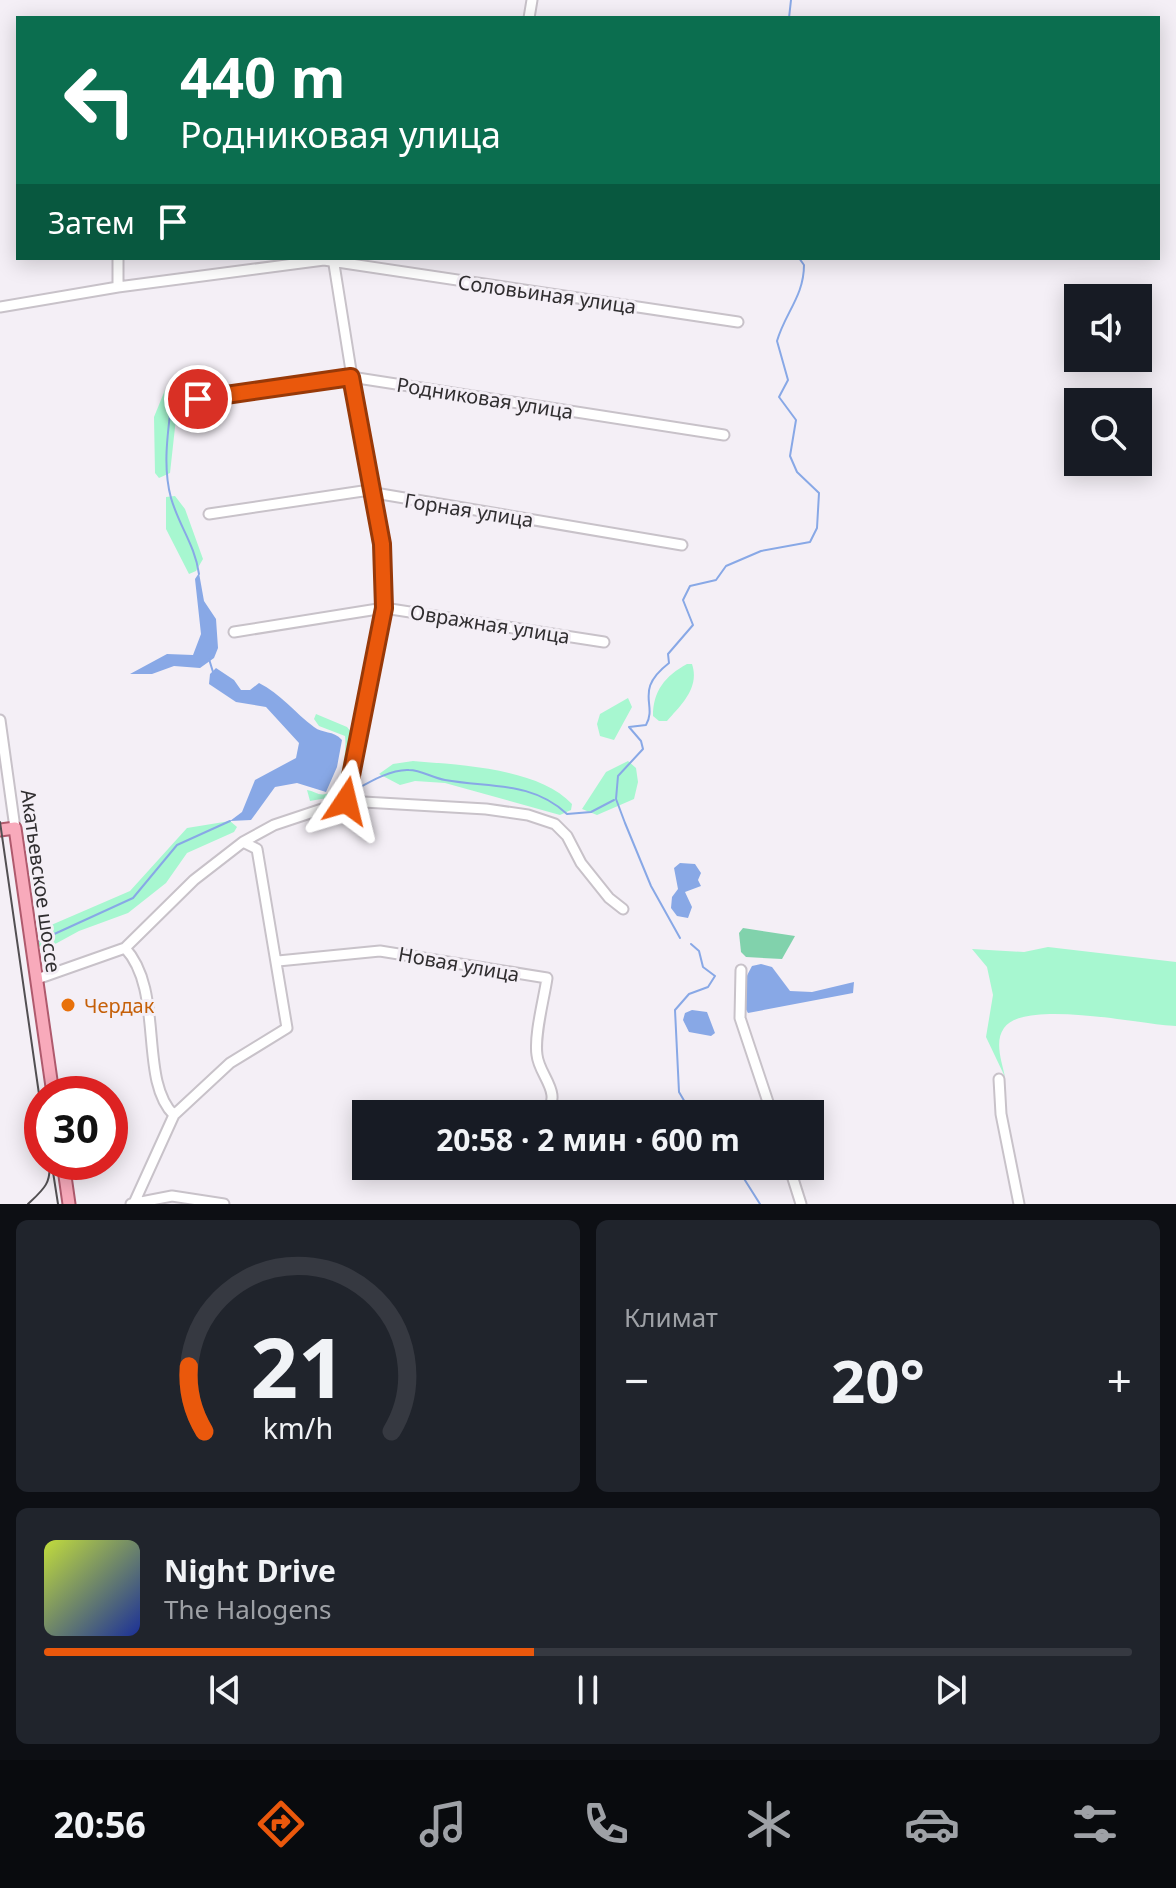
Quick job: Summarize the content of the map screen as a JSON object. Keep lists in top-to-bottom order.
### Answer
{
  "streets": {
    "main road": ["Акатьевское шоссе"],
    "street": [
      "Соловьиная улица",
      "Родниковая улица",
      "Горная улица",
      "Овражная улица",
      "Новая улица"
    ]
  },
  "places": ["Чердак"],
  "page": {
    "turn": ["440 m", "Родниковая улица"],
    "then": "Затем",
    "limit": "30",
    "trip": "20:58 · 2 мин · 600 m",
    "tile": "Климат",
    "heat": ["−", "20°", "+"],
    "song": ["Night Drive", "The Halogens"],
    "tabs": "20:56",
    "gauge": ["21", "km/h"]
  }
}
